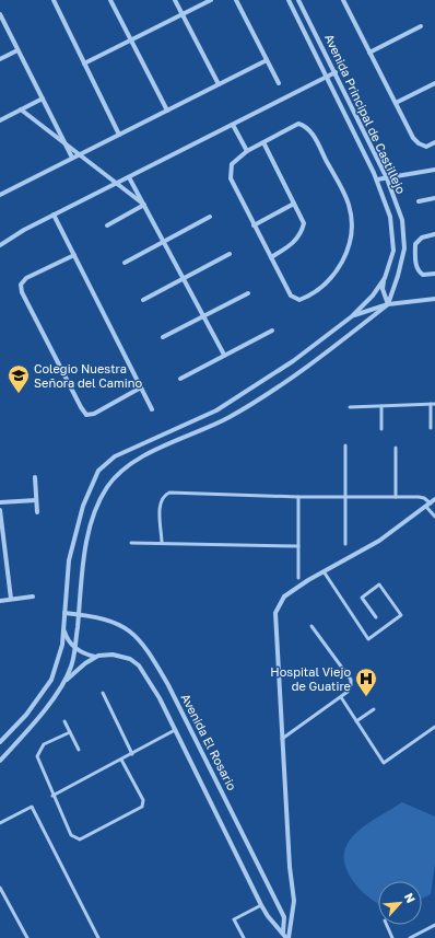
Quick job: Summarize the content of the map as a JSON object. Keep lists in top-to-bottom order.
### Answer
{
  "streets": {
    "street": ["Avenida Principal de Castillejo", "Avenida El Rosario"]
  },
  "crossings": [
    ["Avenida Principal de Castillejo", "Avenida El Rosario"]
  ],
  "places": {
    "school or university": ["Colegio Nuestra Señora del Camino"],
    "hospital": ["Hospital Viejo de Guatire"]
  },
  "north": "top right"
}
